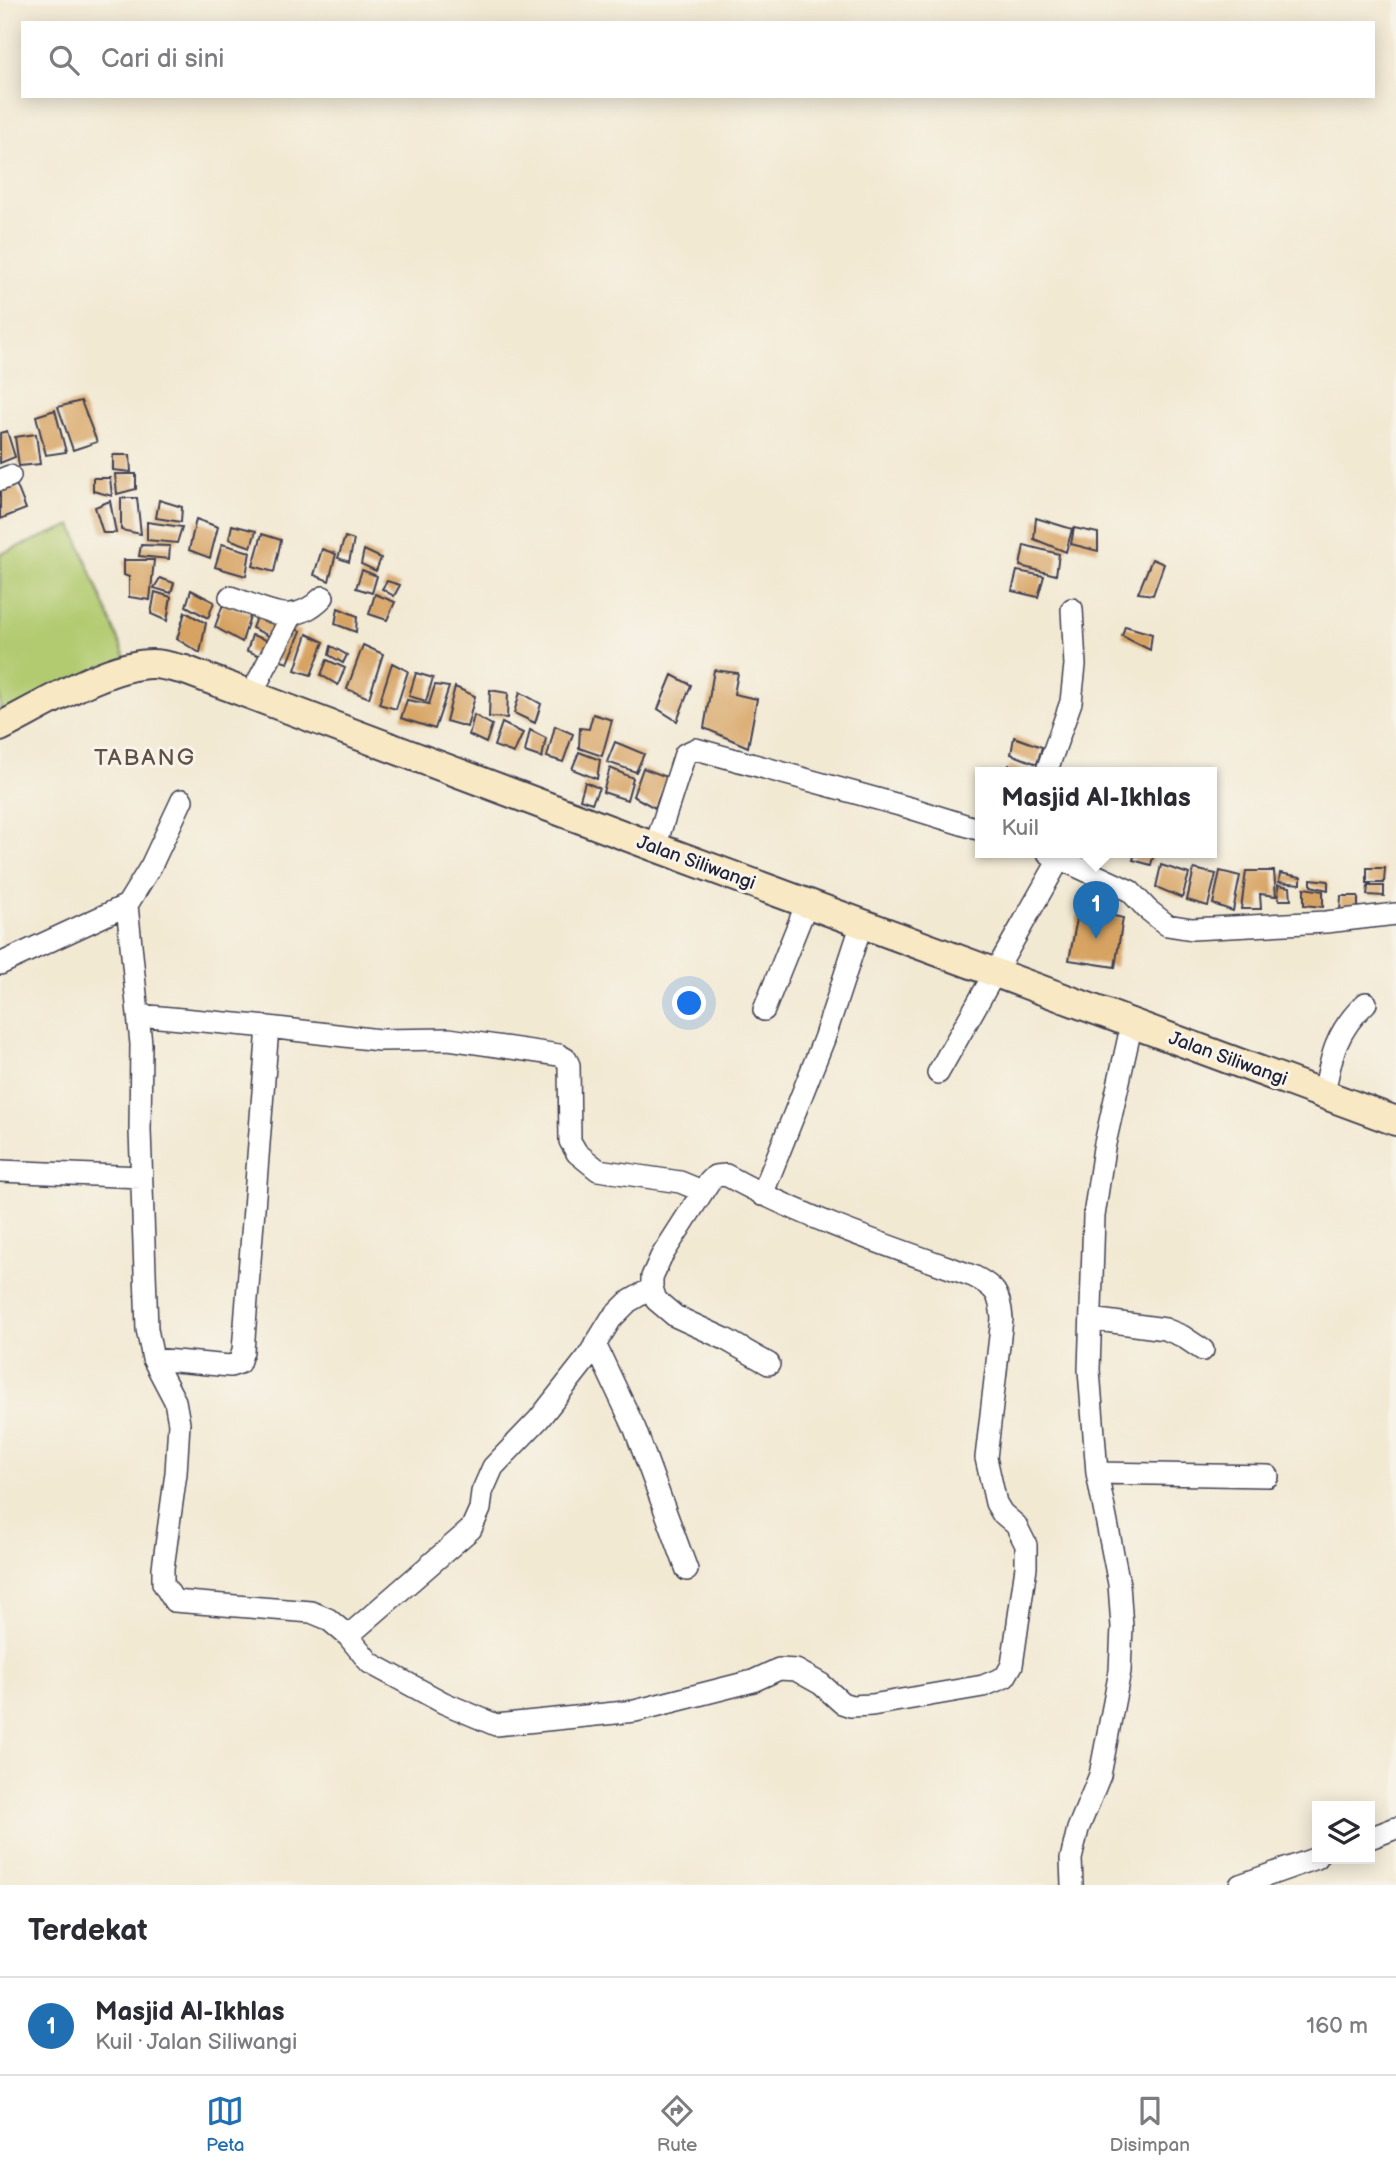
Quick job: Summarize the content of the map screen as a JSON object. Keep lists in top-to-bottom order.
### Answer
{
  "streets": {
    "main road": ["Jalan Siliwangi"]
  },
  "districts": ["TABANG"],
  "page": {
    "search": "Cari di sini",
    "popup": ["Masjid Al-Ikhlas", "Kuil"],
    "pins": "1",
    "heading": "Terdekat",
    "list": [
      {
        "mark": "1",
        "name": "Masjid Al-Ikhlas",
        "note": "Kuil · Jalan Siliwangi",
        "value": "160 m"
      }
    ],
    "nav": ["Peta", "Rute", "Disimpan"]
  }
}
